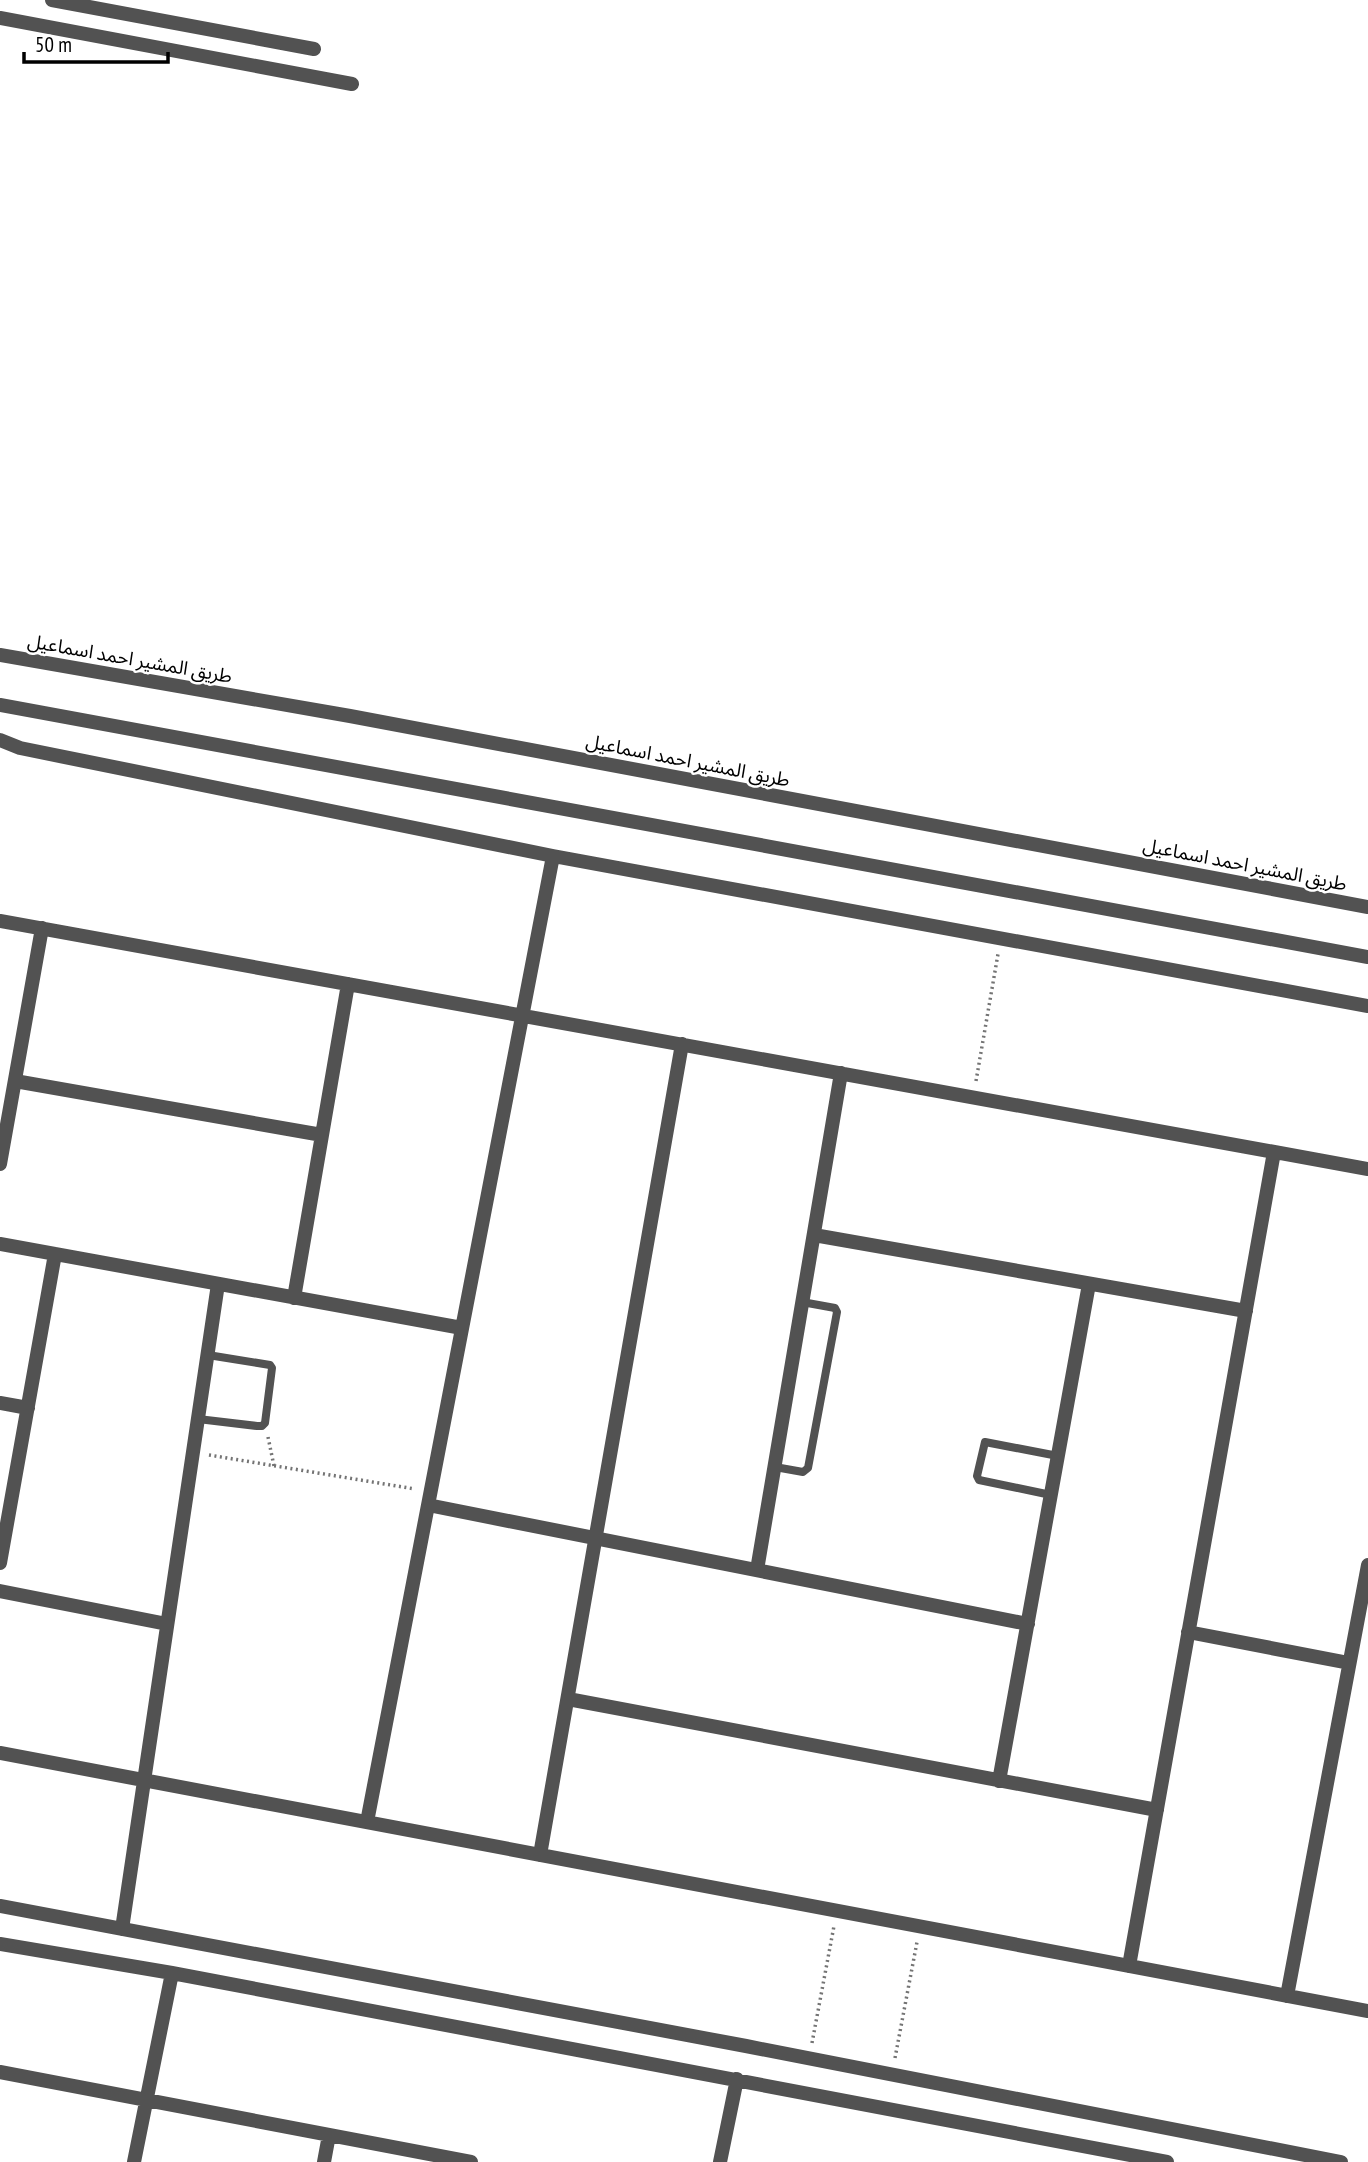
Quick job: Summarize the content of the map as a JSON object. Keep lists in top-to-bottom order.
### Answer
{
  "streets": {
    "street": ["طريق المشير احمد اسماعيل"]
  },
  "scale_bar": "50 m"
}
